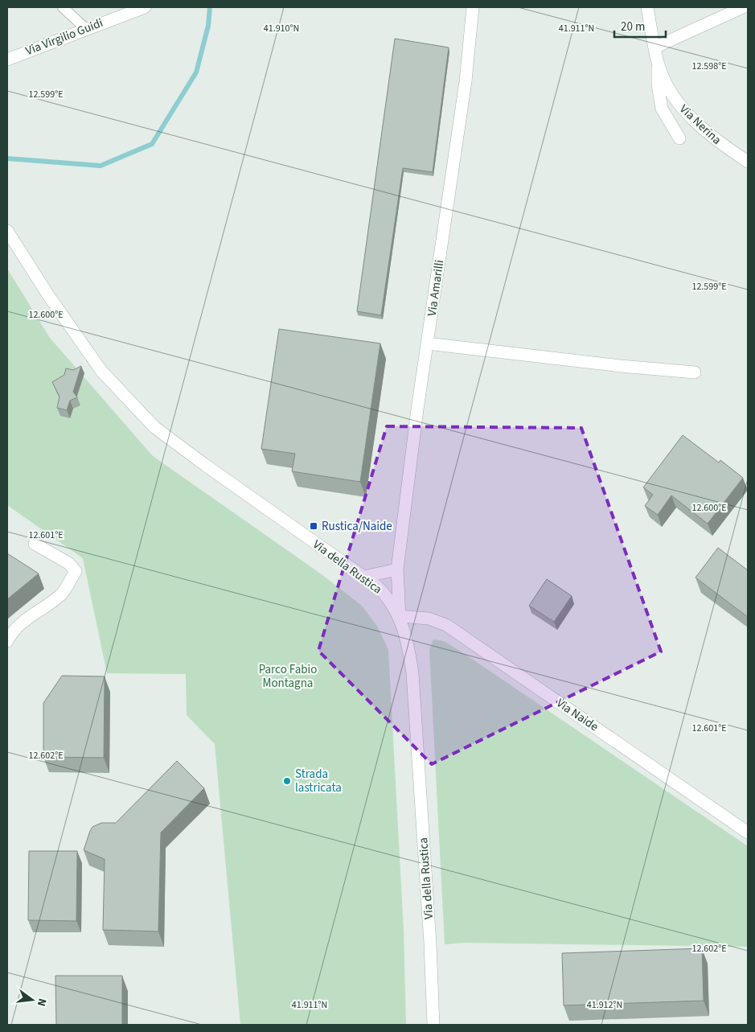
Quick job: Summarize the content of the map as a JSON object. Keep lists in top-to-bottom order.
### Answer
{
  "streets": {
    "street": [
      "Via Virgilio Guidi",
      "Via Nerina",
      "Via Amarilli",
      "Via della Rustica",
      "Via Naide"
    ]
  },
  "crossings": [
    ["Via Amarilli", "Via della Rustica"],
    ["Via Amarilli", "Via Naide"],
    ["Via della Rustica", "Via Naide"]
  ],
  "parks": ["Parco Fabio Montagna"],
  "places": {
    "transit": ["Rustica/Naide"],
    "other": ["Strada lastricata"]
  },
  "scale_bar": "20 m",
  "north": "right",
  "coordinates": [
    "41.911°N",
    "41.910°N",
    "12.598°E",
    "12.599°E",
    "12.600°E",
    "12.601°E",
    "12.602°E",
    "41.912°N"
  ]
}
